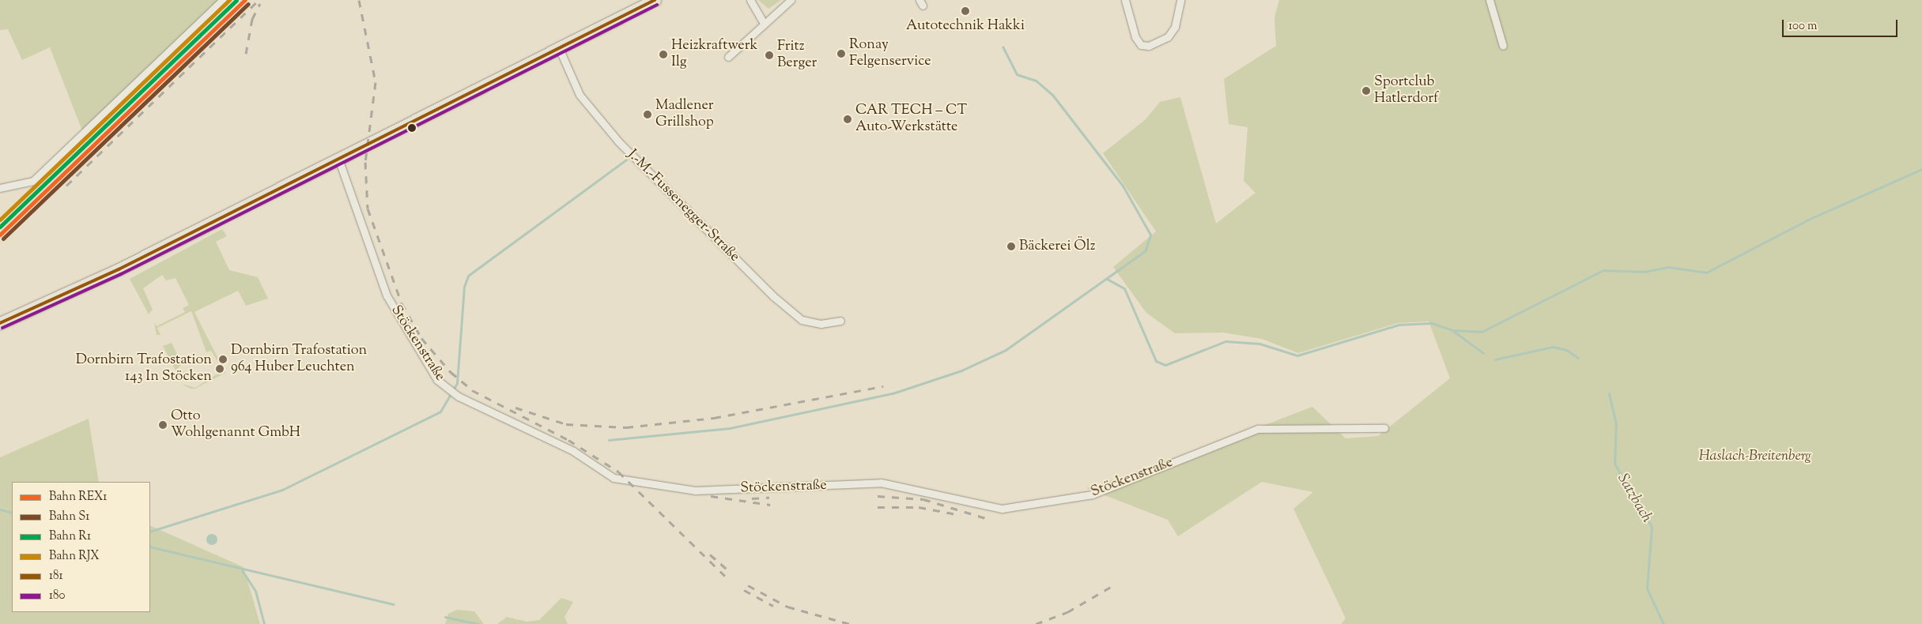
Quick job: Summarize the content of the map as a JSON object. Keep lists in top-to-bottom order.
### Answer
{
  "streets": {
    "street": ["J.-M.-Fussenegger-Straße", "Stöckenstraße"]
  },
  "water": ["Satzbach"],
  "parks": ["Haslach-Breitenberg"],
  "places": [
    "Autotechnik Hakki",
    "Ronay Felgenservice",
    "Heizkraftwerk Ilg",
    "Fritz Berger",
    "Sportclub Hatlerdorf",
    "Madlener Grillshop",
    "CAR TECH – CT Auto-Werkstätte",
    "Bäckerei Ölz",
    "Dornbirn Trafostation 964 Huber Leuchten",
    "Dornbirn Trafostation 143 In Stöcken",
    "Otto Wohlgenannt GmbH"
  ],
  "lines": [
    "rail line REX1",
    "rail line R1",
    "rail line RJX",
    "transit line 181",
    "rail line S1",
    "transit line 180"
  ],
  "legend": [
    "Bahn REX1",
    "Bahn S1",
    "Bahn R1",
    "Bahn RJX",
    "181",
    "180"
  ],
  "scale_bar": "100 m"
}
